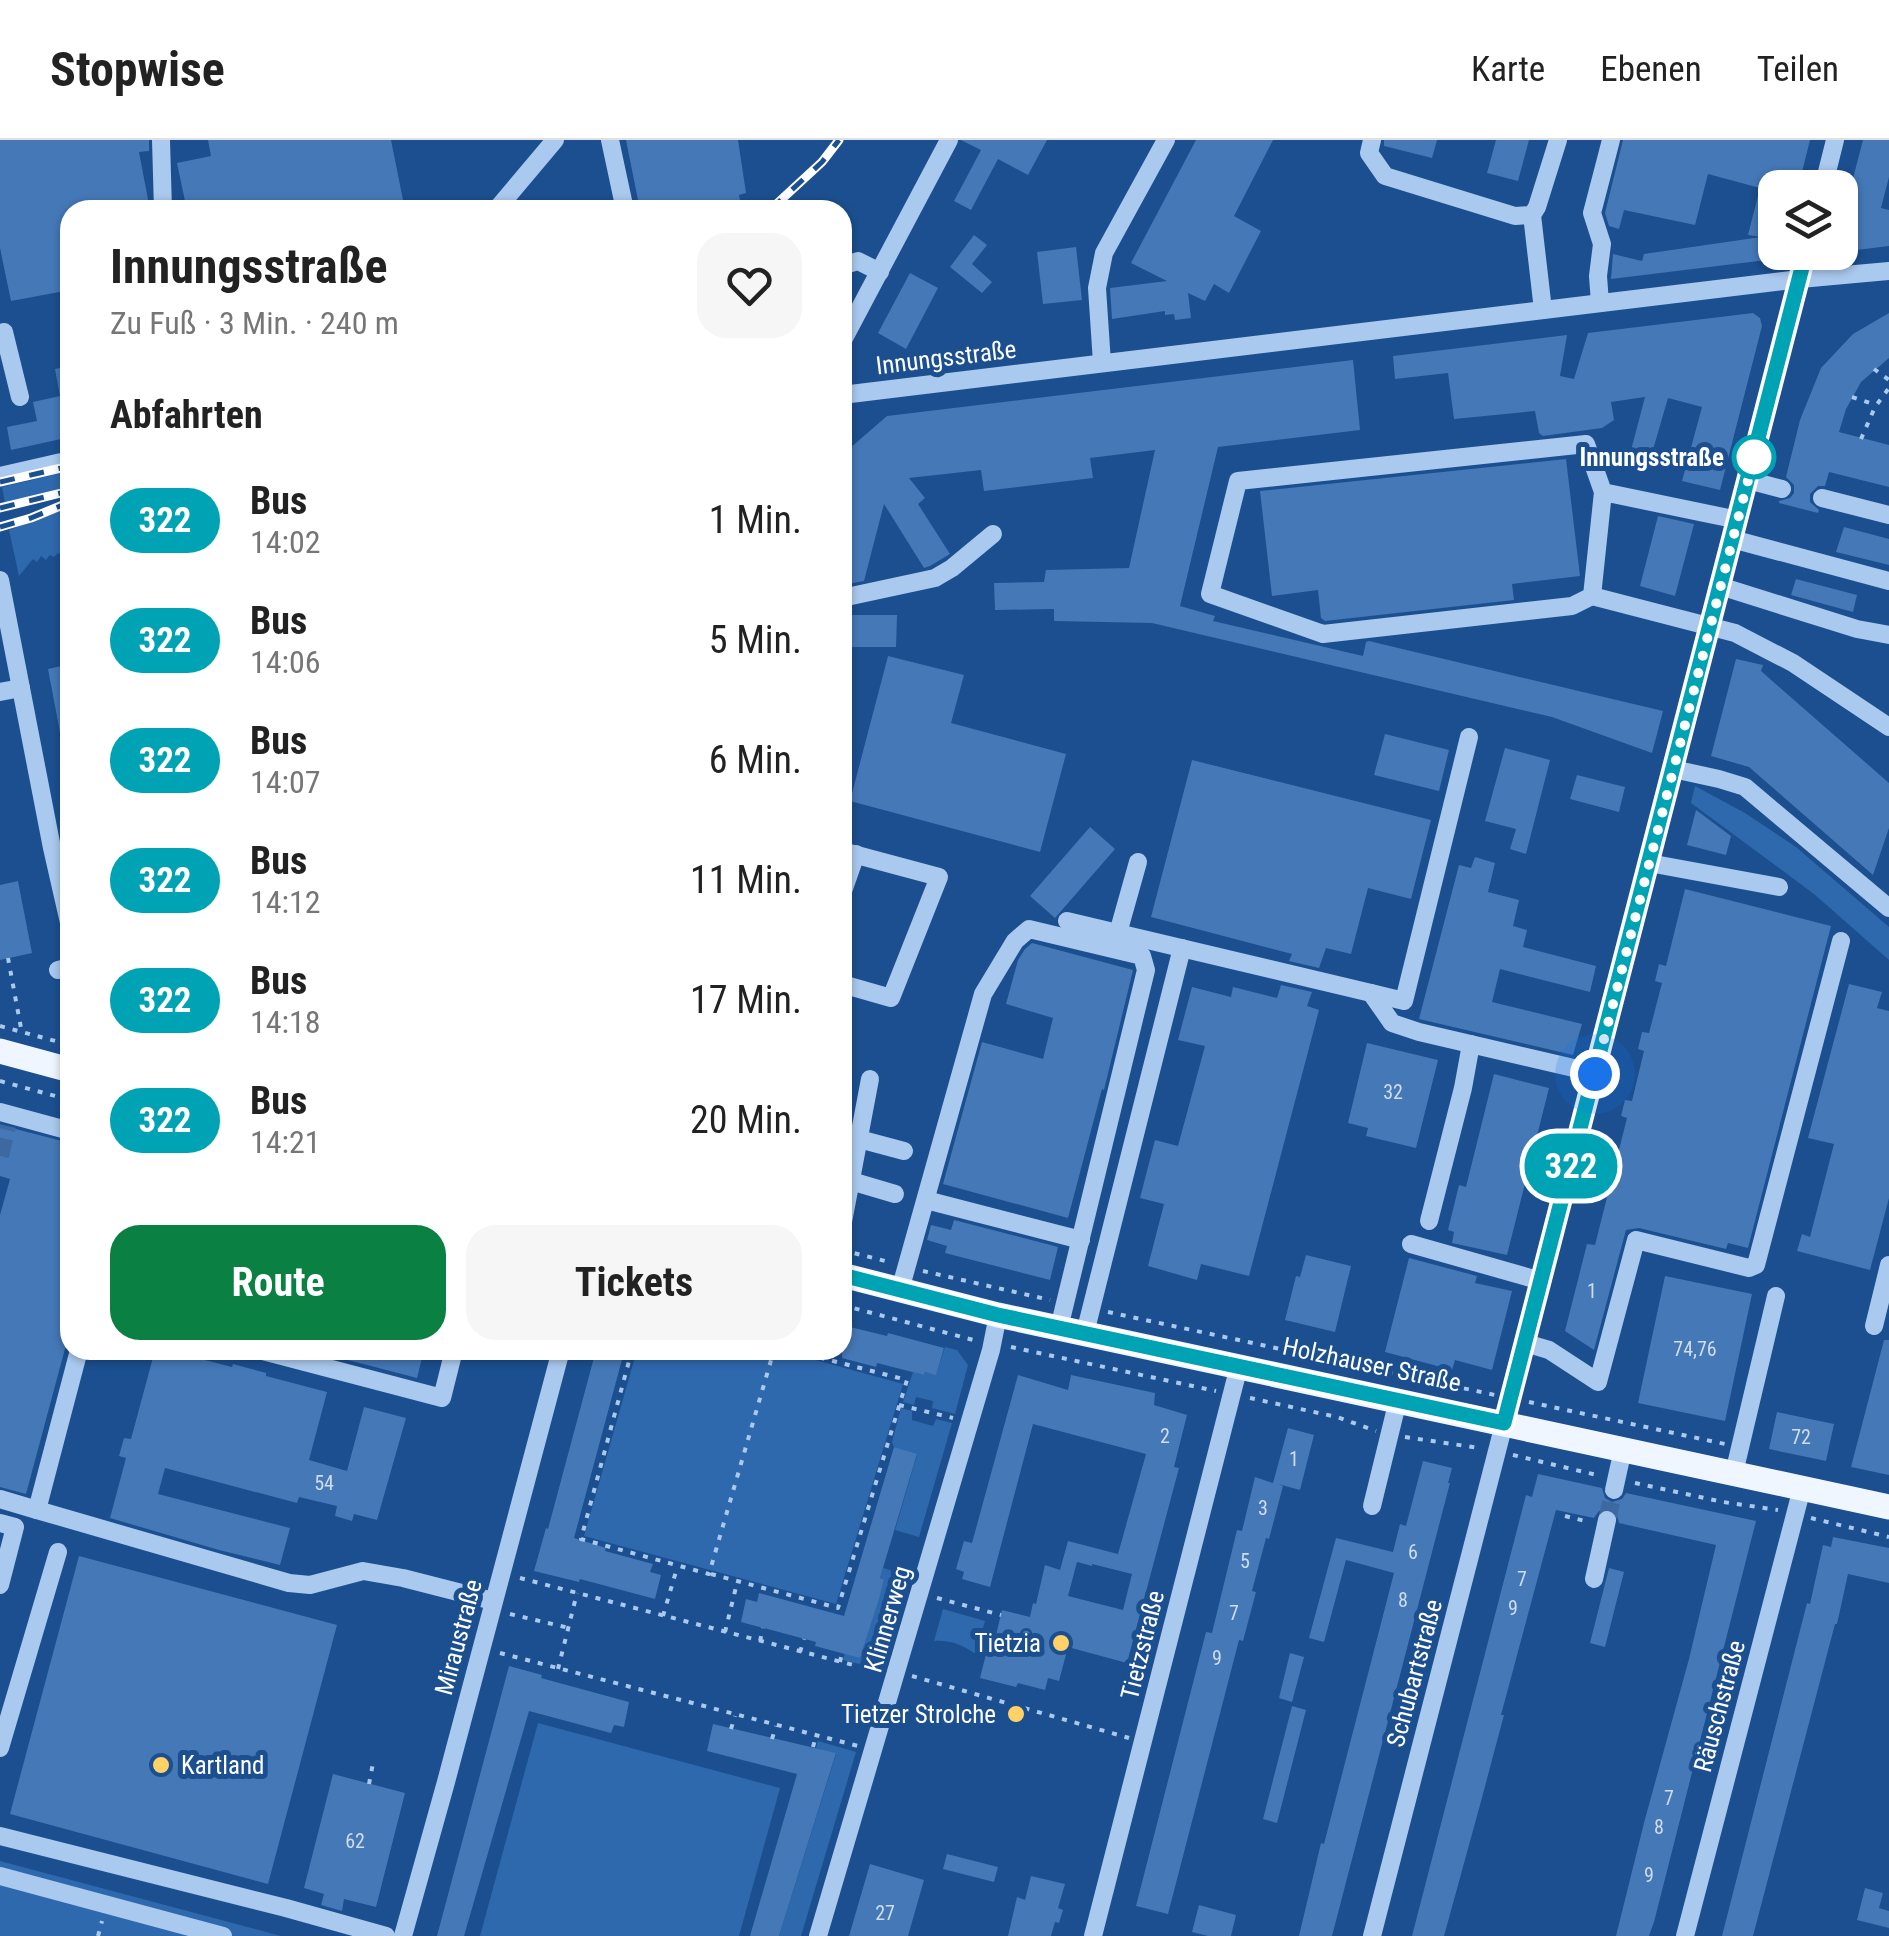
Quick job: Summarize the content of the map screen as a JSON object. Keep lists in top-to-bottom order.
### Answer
{
  "streets": {
    "main road": ["Holzhauser Straße"],
    "street": [
      "Innungsstraße",
      "Klinnerweg",
      "Miraustraße",
      "Tietzstraße",
      "Schubartstraße",
      "Räuschstraße"
    ]
  },
  "crossings": [
    ["Innungsstraße", "Schubartstraße"],
    ["Holzhauser Straße", "Klinnerweg"],
    ["Holzhauser Straße", "Tietzstraße"],
    ["Holzhauser Straße", "Schubartstraße"],
    ["Holzhauser Straße", "Räuschstraße"]
  ],
  "places": [
    "Innungsstraße",
    "Tietzia",
    "Tietzer Strolche",
    "Kartland"
  ],
  "lines": ["bus line 322"],
  "house_numbers": [
    "32",
    "1",
    "74,76",
    "2",
    "72",
    "1",
    "54",
    "3",
    "6",
    "5",
    "7",
    "8",
    "9",
    "7",
    "9",
    "7",
    "8",
    "62",
    "9",
    "27"
  ],
  "page": {
    "header": "Stopwise",
    "nav": ["Karte", "Ebenen", "Teilen"],
    "on_map": "322",
    "heading": [
      ["Innungsstraße", "Zu Fuß · 3 Min. · 240 m"],
      "Abfahrten"
    ],
    "list": [
      {
        "mark": "322",
        "name": "Bus",
        "note": "14:02",
        "value": "1 Min."
      },
      {
        "mark": "322",
        "name": "Bus",
        "note": "14:06",
        "value": "5 Min."
      },
      {
        "mark": "322",
        "name": "Bus",
        "note": "14:07",
        "value": "6 Min."
      },
      {
        "mark": "322",
        "name": "Bus",
        "note": "14:12",
        "value": "11 Min."
      },
      {
        "mark": "322",
        "name": "Bus",
        "note": "14:18",
        "value": "17 Min."
      },
      {
        "mark": "322",
        "name": "Bus",
        "note": "14:21",
        "value": "20 Min."
      }
    ],
    "buttons": ["Route", "Tickets"]
  }
}
